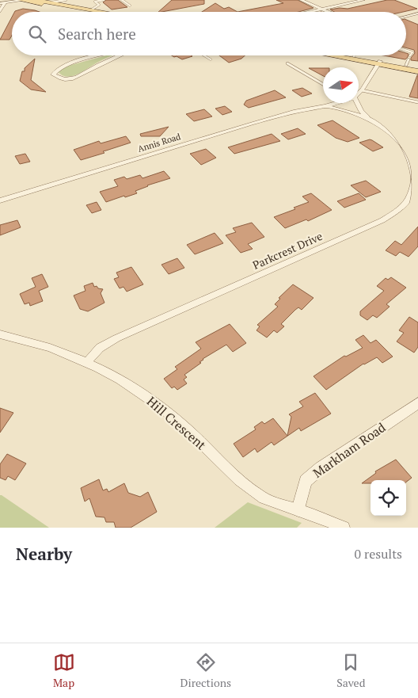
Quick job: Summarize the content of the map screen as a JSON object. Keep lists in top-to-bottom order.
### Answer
{
  "streets": {
    "street": [
      "Annis Road",
      "Parkcrest Drive",
      "Hill Crescent",
      "Markham Road"
    ]
  },
  "crossings": [
    ["Annis Road", "Parkcrest Drive"],
    ["Parkcrest Drive", "Hill Crescent"],
    ["Hill Crescent", "Markham Road"]
  ],
  "north": "right",
  "page": {
    "search": "Search here",
    "heading": ["Nearby", "0 results"],
    "nav": ["Map", "Directions", "Saved"]
  }
}
